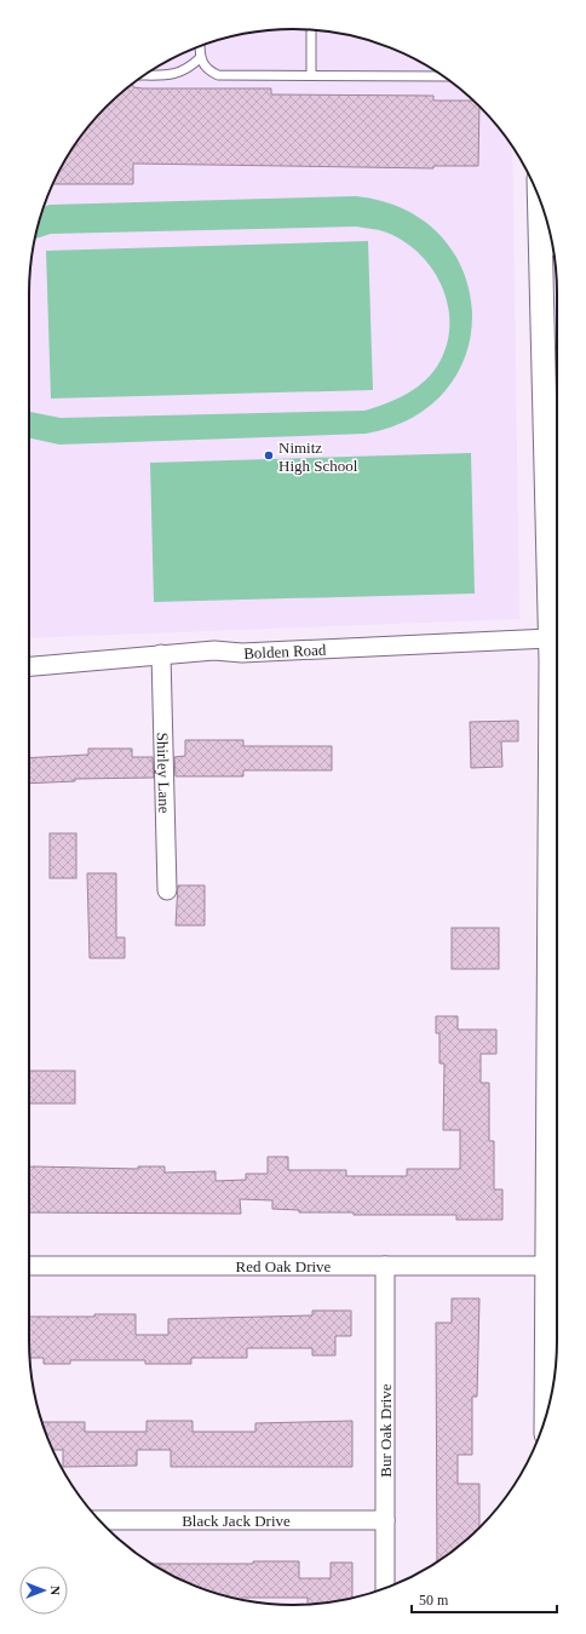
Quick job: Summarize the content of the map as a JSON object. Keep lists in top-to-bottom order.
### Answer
{
  "streets": {
    "street": [
      "Bolden Road",
      "Shirley Lane",
      "Red Oak Drive",
      "Bur Oak Drive",
      "Black Jack Drive"
    ]
  },
  "crossings": [
    ["Bolden Road", "Shirley Lane"],
    ["Red Oak Drive", "Bur Oak Drive"],
    ["Bur Oak Drive", "Black Jack Drive"]
  ],
  "places": ["Nimitz High School"],
  "scale_bar": "50 m",
  "north": "right"
}
